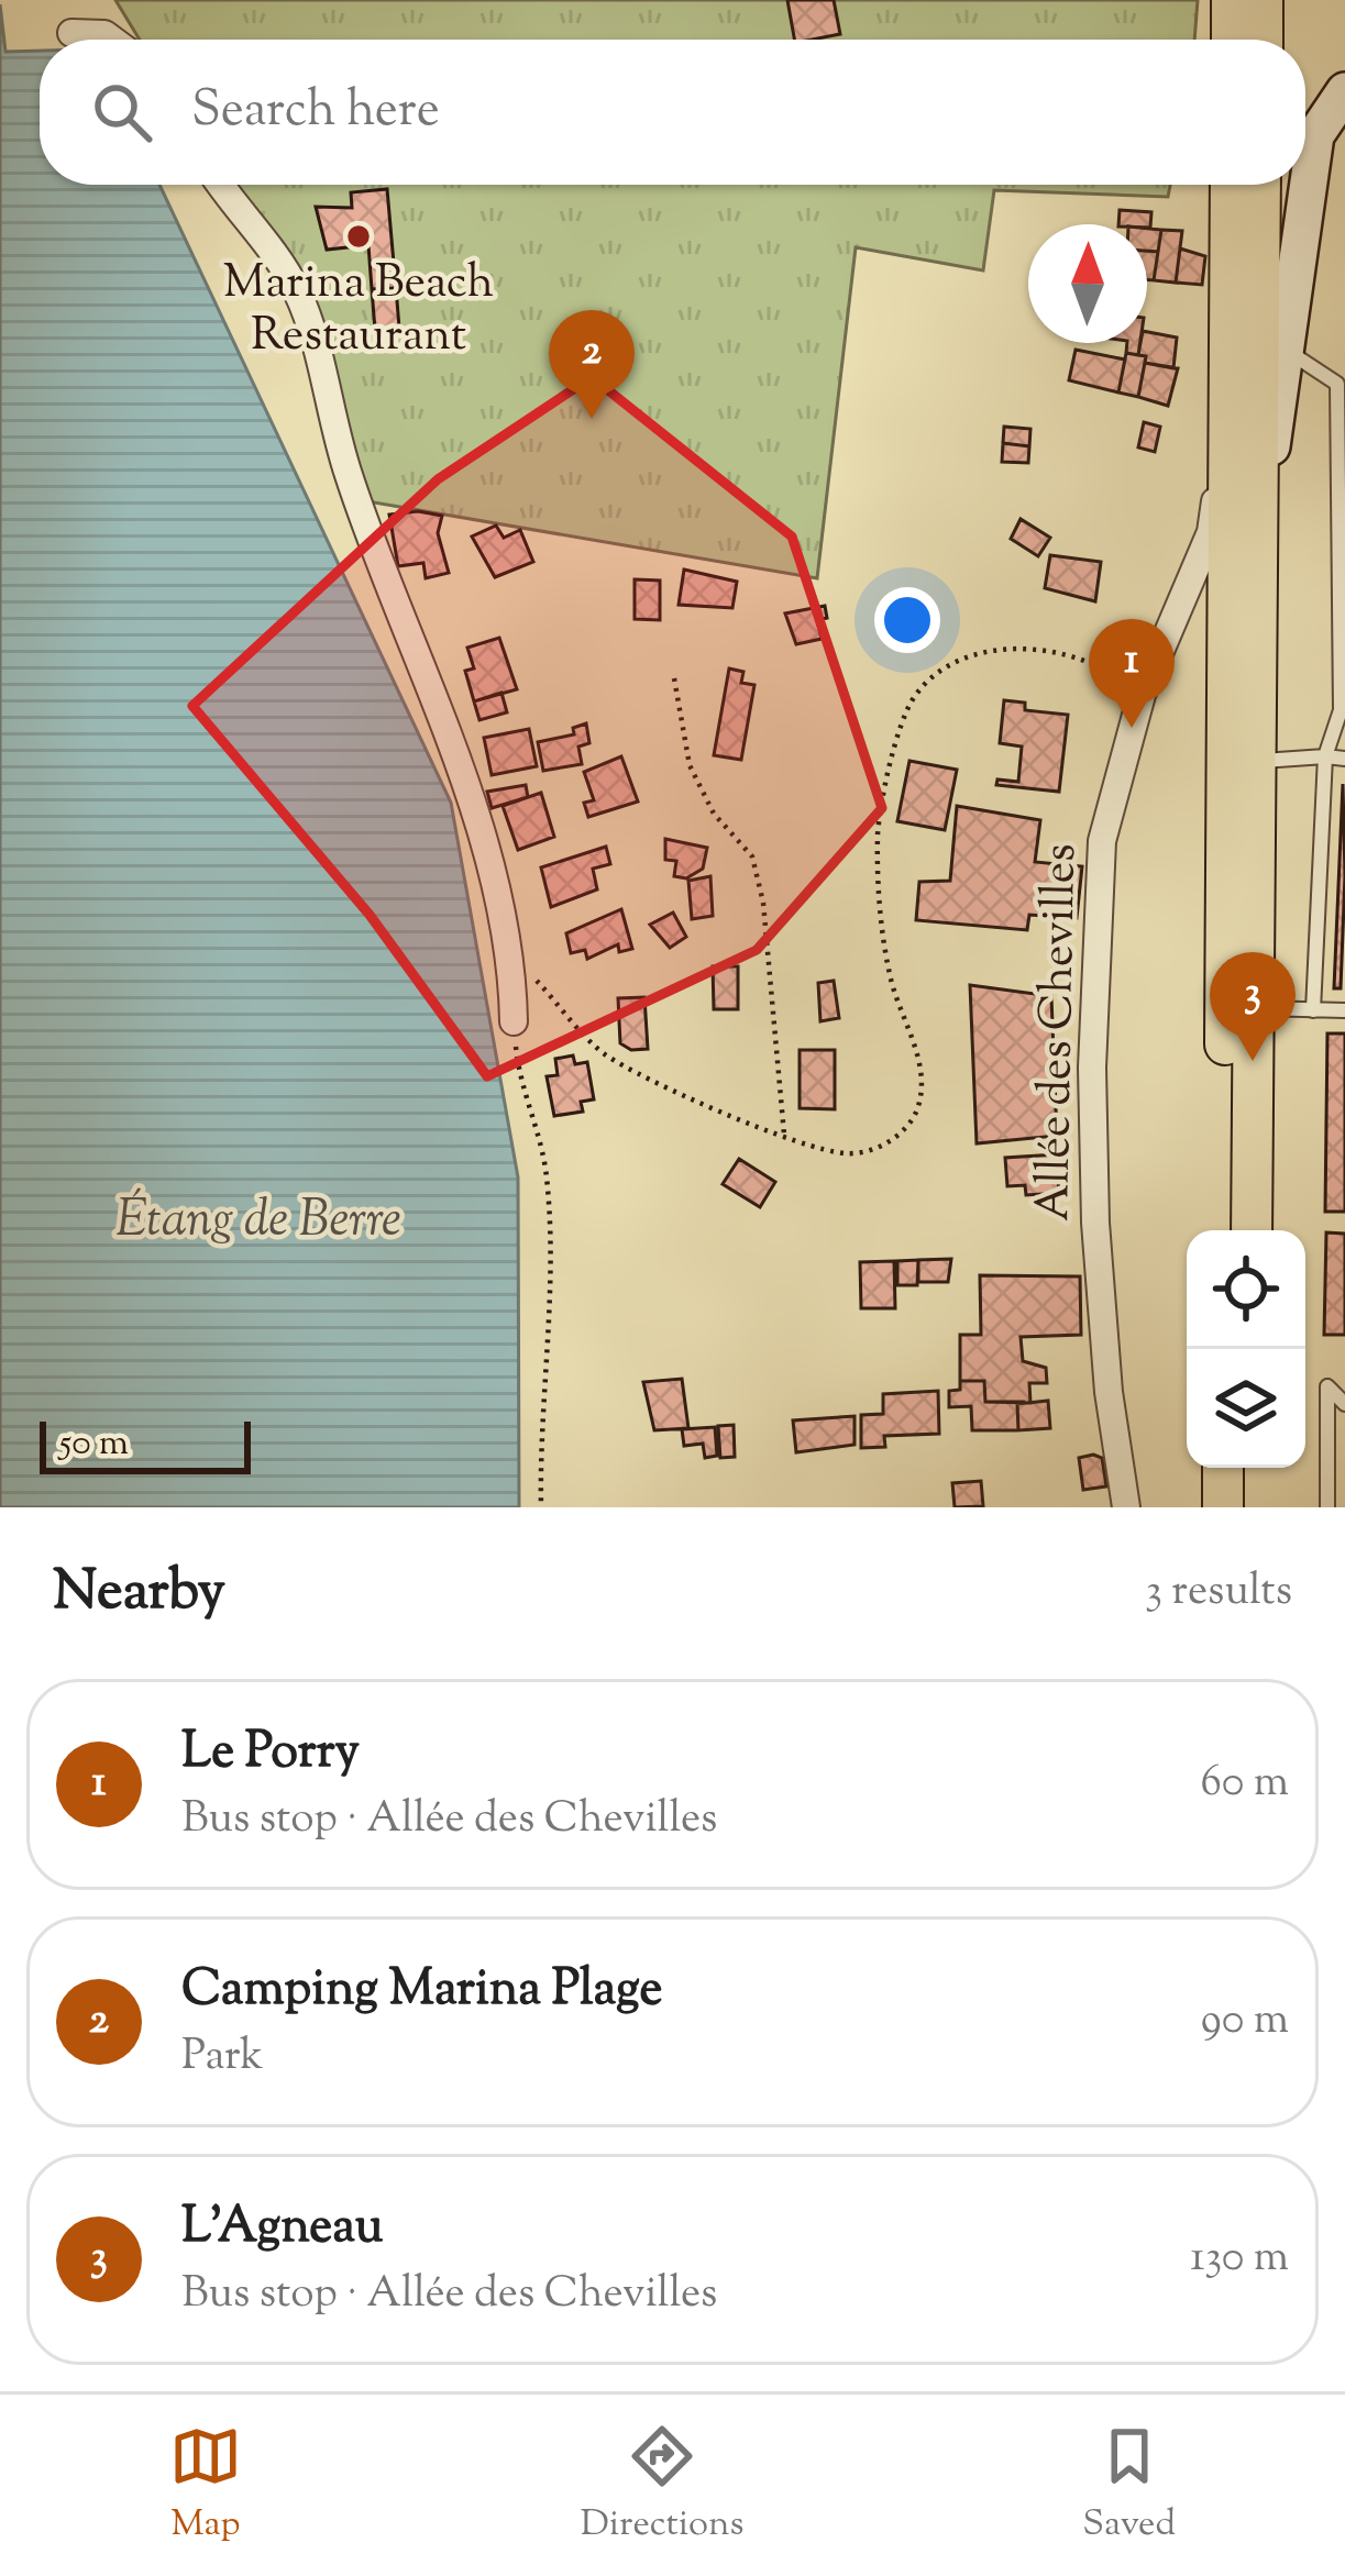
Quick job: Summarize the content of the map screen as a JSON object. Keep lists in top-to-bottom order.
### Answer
{
  "streets": {
    "street": ["Allée des Chevilles"]
  },
  "water": ["Étang de Berre"],
  "places": ["Marina Beach Restaurant"],
  "scale_bar": "50 m",
  "north": "top",
  "page": {
    "search": "Search here",
    "pins": ["2", "1", "3"],
    "scale": "50 m",
    "heading": ["Nearby", "3 results"],
    "list": [
      {
        "mark": "1",
        "name": "Le Porry",
        "note": "Bus stop · Allée des Chevilles",
        "value": "60 m"
      },
      {
        "mark": "2",
        "name": "Camping Marina Plage",
        "note": "Park",
        "value": "90 m"
      },
      {
        "mark": "3",
        "name": "L'Agneau",
        "note": "Bus stop · Allée des Chevilles",
        "value": "130 m"
      }
    ],
    "nav": ["Map", "Directions", "Saved"]
  }
}
